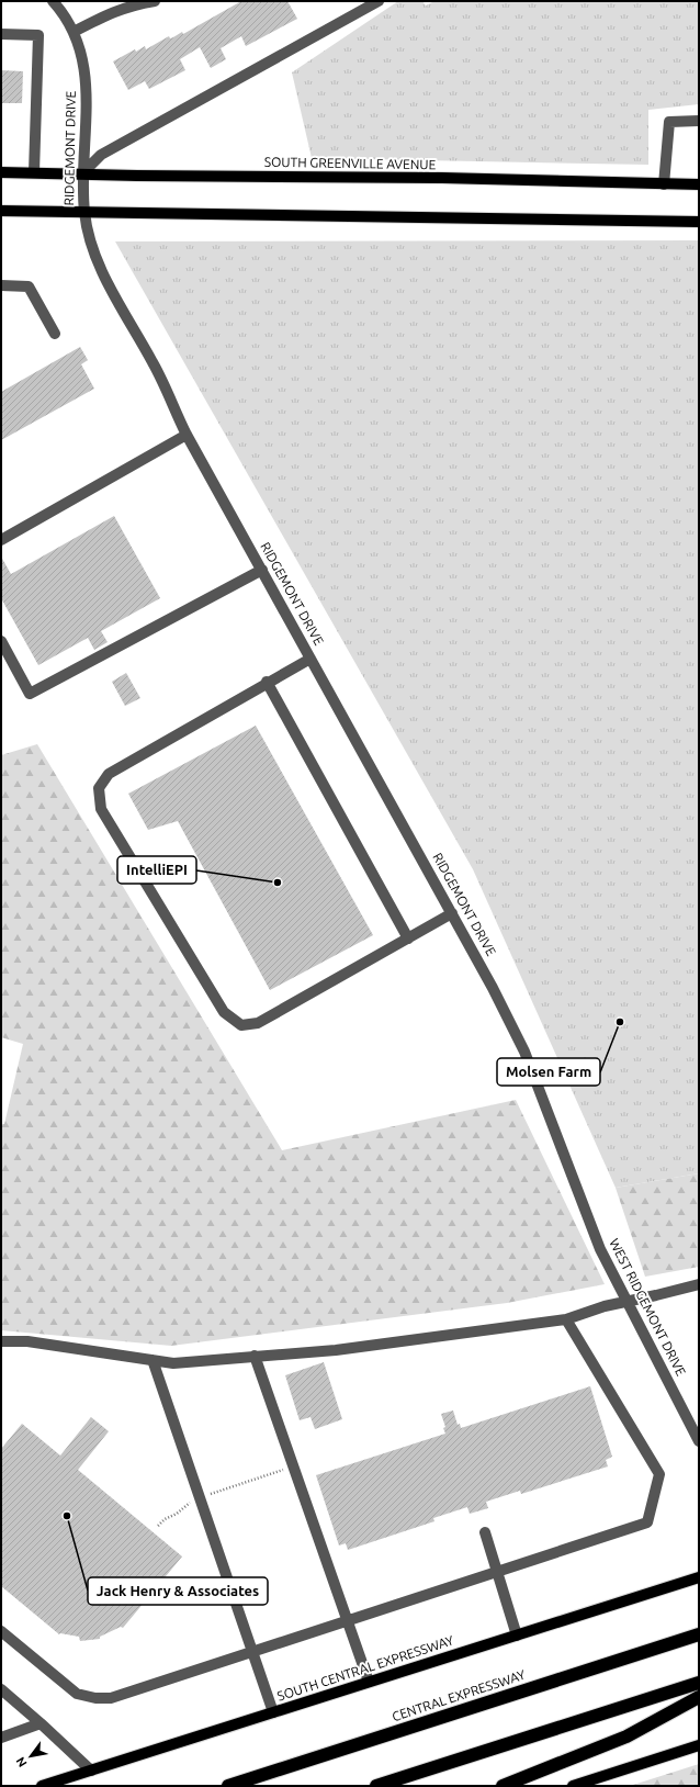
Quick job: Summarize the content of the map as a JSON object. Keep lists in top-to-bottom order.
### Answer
{
  "streets": {
    "highway": ["CENTRAL EXPRESSWAY"],
    "main road": ["SOUTH GREENVILLE AVENUE", "SOUTH CENTRAL EXPRESSWAY"],
    "street": ["RIDGEMONT DRIVE", "WEST RIDGEMONT DRIVE"]
  },
  "crossings": [
    ["RIDGEMONT DRIVE", "SOUTH GREENVILLE AVENUE"],
    ["RIDGEMONT DRIVE", "WEST RIDGEMONT DRIVE"]
  ],
  "places": ["IntelliEPI", "Molsen Farm", "Jack Henry & Associates"],
  "north": "bottom left"
}
